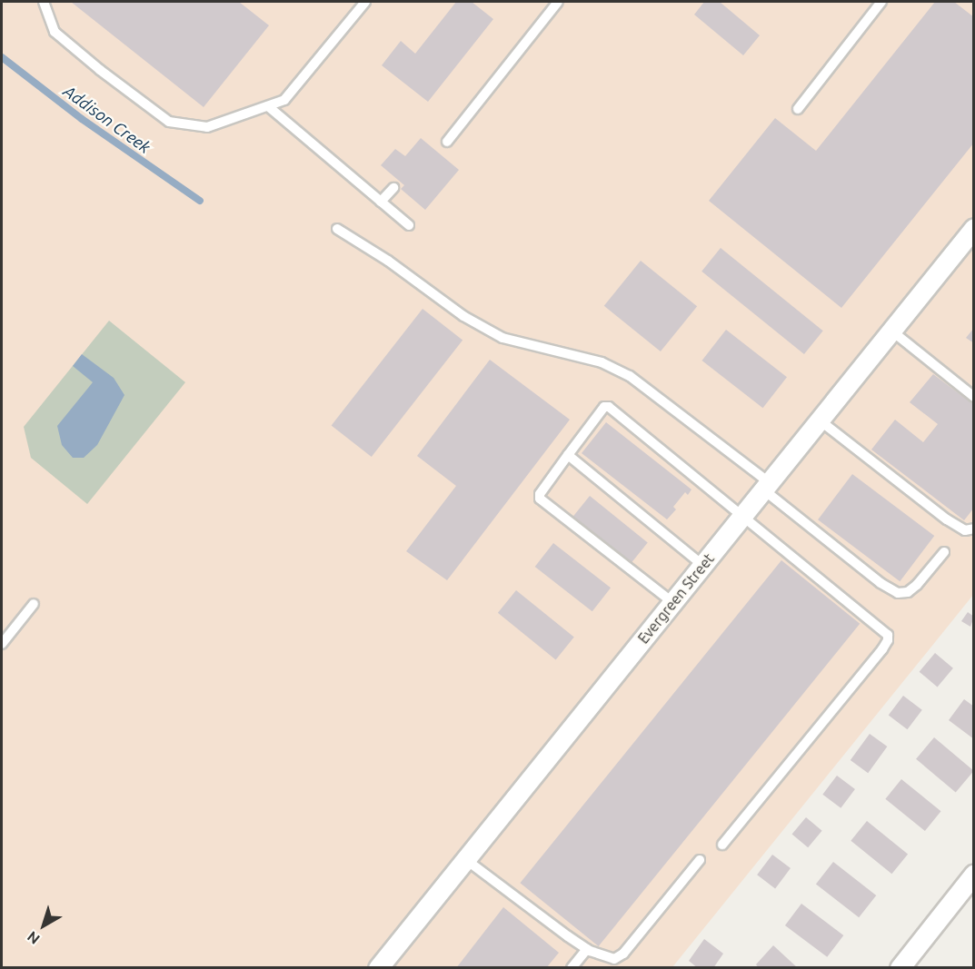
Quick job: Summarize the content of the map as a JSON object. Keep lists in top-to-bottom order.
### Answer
{
  "streets": {
    "street": ["Evergreen Street"]
  },
  "water": ["Addison Creek"],
  "north": "bottom left"
}
